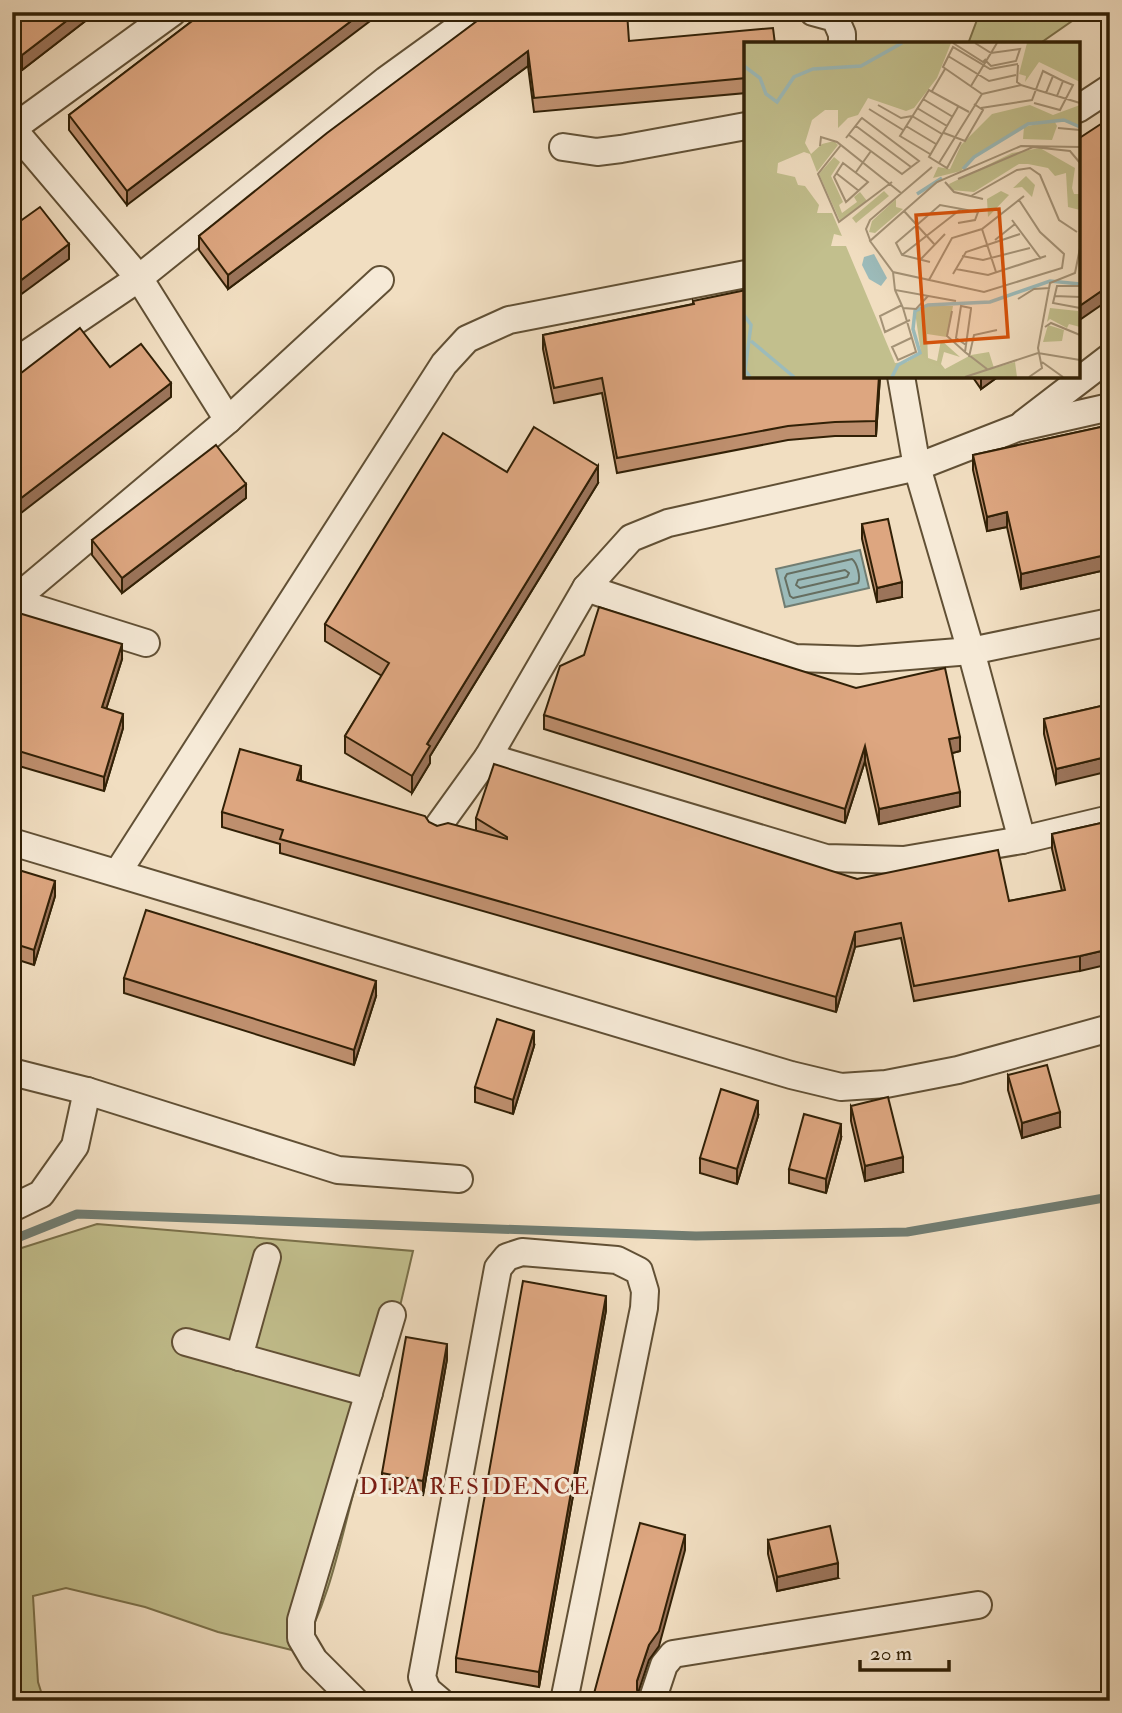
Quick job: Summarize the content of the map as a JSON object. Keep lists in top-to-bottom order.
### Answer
{
  "districts": ["DIPA RESIDENCE"],
  "scale_bar": "20 m"
}
